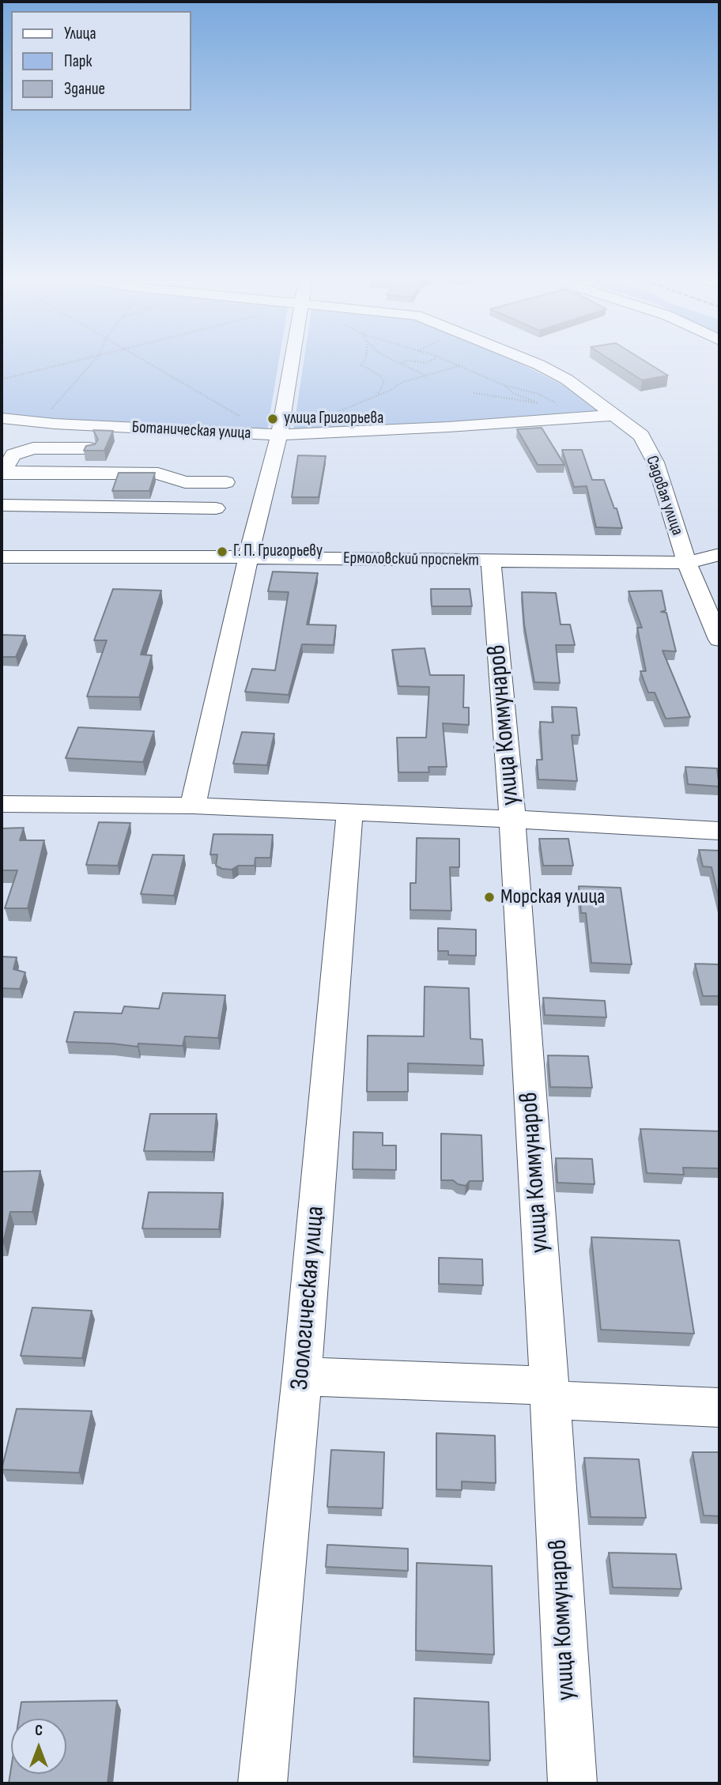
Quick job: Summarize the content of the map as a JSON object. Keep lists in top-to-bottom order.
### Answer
{
  "streets": {
    "street": [
      "Ботаническая улица",
      "Садовая улица",
      "Ермоловский проспект",
      "улица Коммунаров",
      "Зоологическая улица"
    ]
  },
  "crossings": [
    ["Ботаническая улица", "Садовая улица"],
    ["Садовая улица", "Ермоловский проспект"],
    ["Ермоловский проспект", "улица Коммунаров"]
  ],
  "places": ["улица Григорьева", "Г. П. Григорьеву", "Морская улица"],
  "legend": ["Улица", "Парк", "Здание"],
  "north": "top"
}
